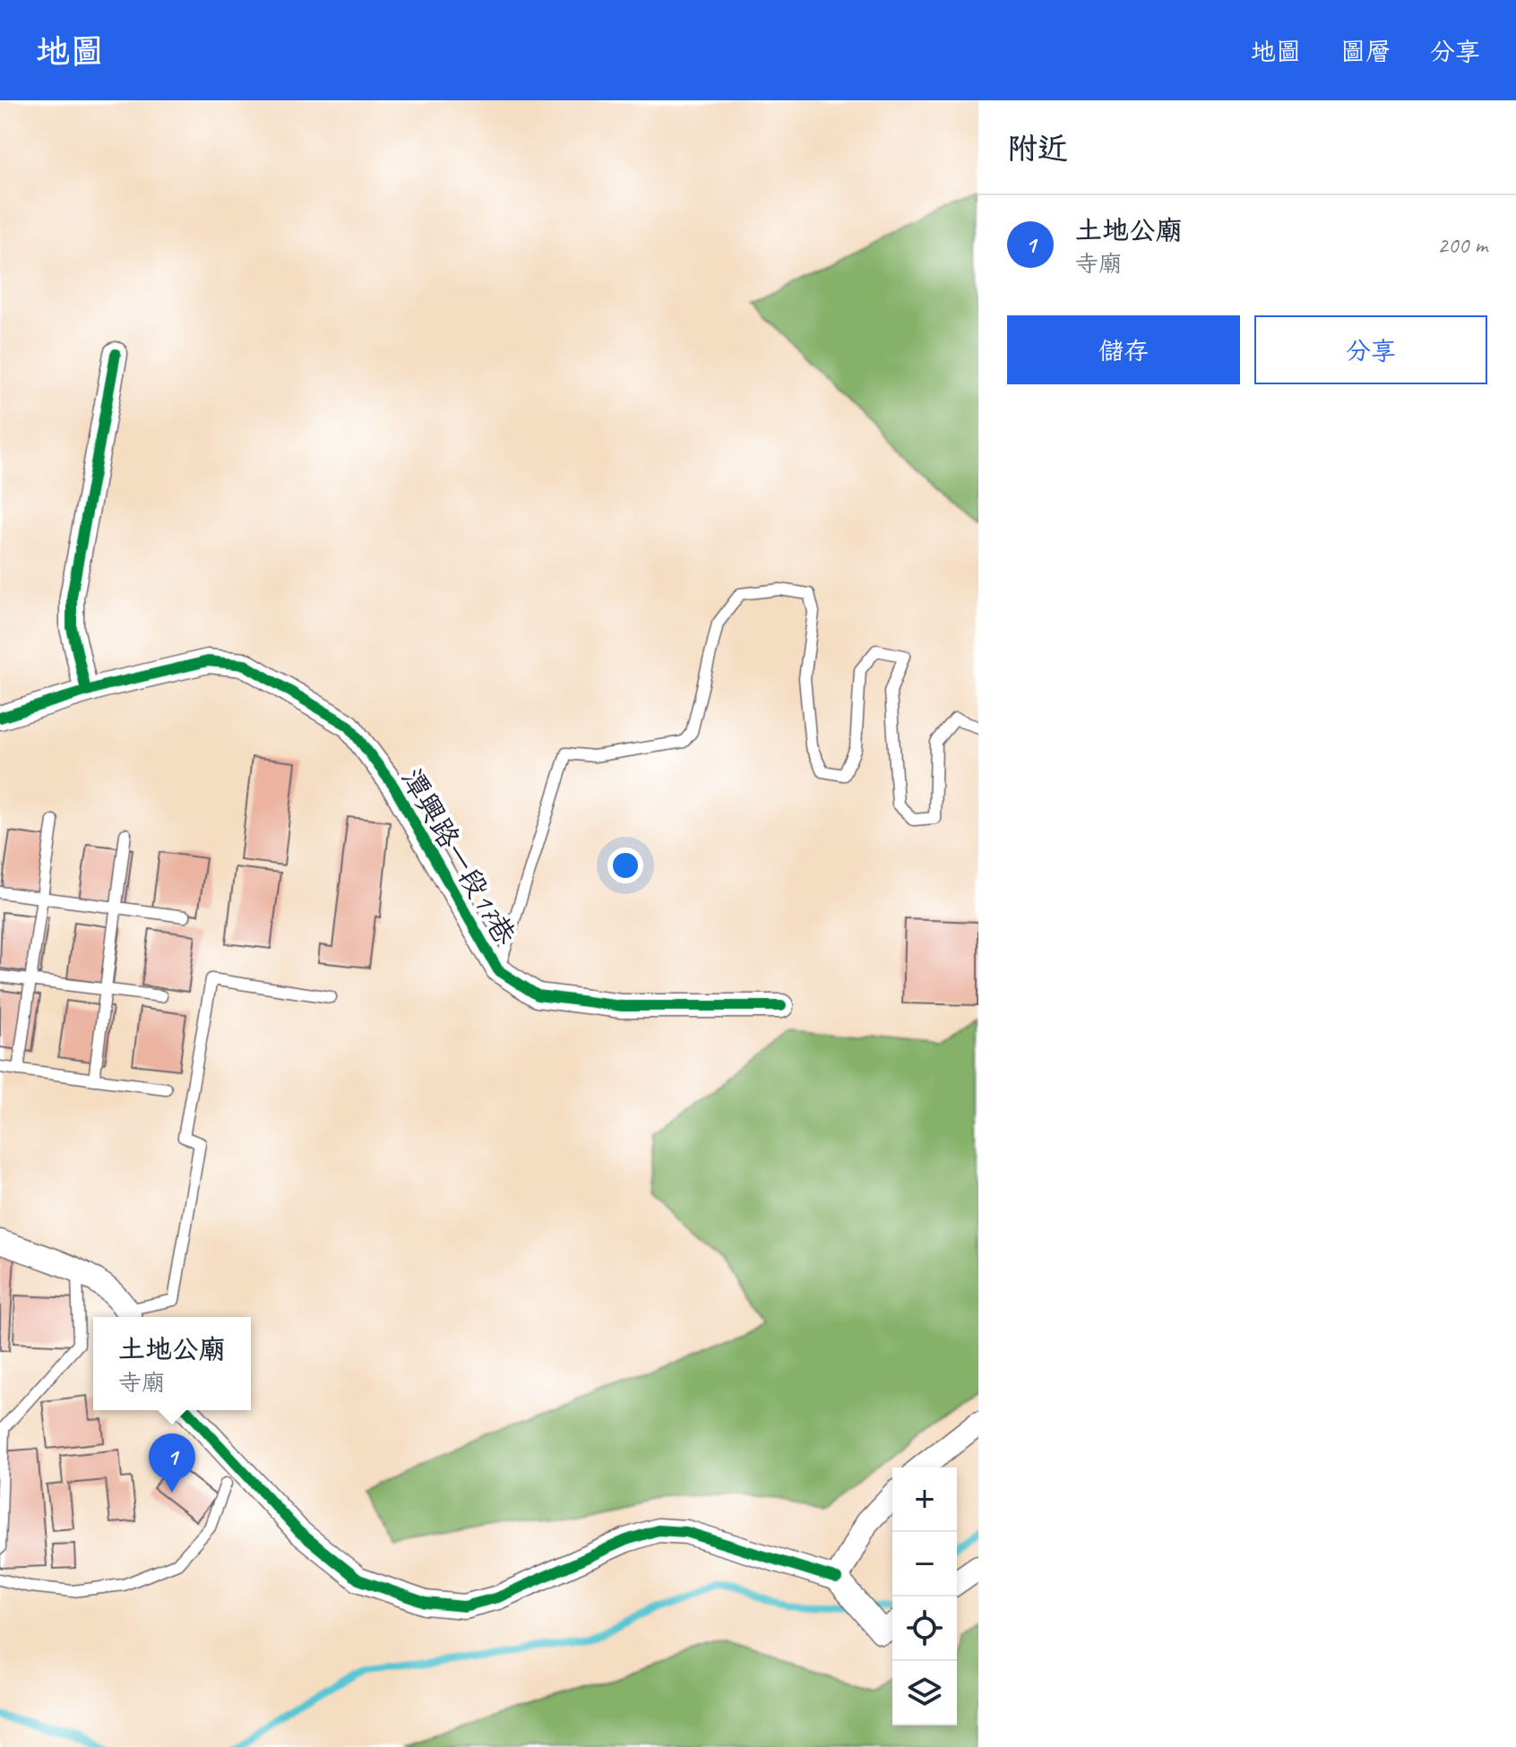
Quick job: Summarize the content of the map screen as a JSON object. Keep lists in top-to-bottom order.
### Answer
{
  "streets": {
    "street": ["潭興路一段17巷"]
  },
  "page": {
    "header": "地圖",
    "nav": ["地圖", "圖層", "分享"],
    "heading": "附近",
    "list": [
      {
        "mark": "1",
        "name": "土地公廟",
        "note": "寺廟",
        "value": "200 m"
      }
    ],
    "buttons": ["儲存", "分享"],
    "popup": ["土地公廟", "寺廟"],
    "pins": "1",
    "map_buttons": ["+", "−"]
  }
}
